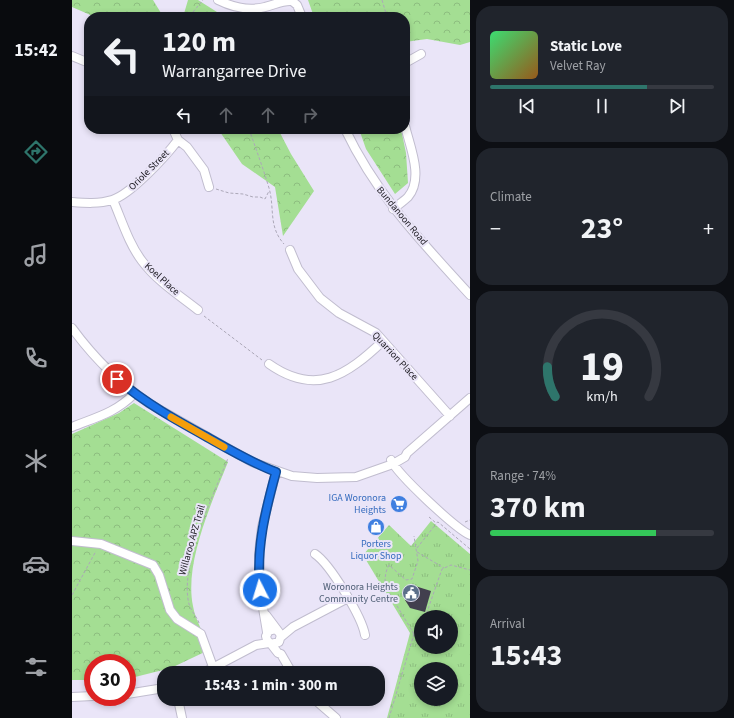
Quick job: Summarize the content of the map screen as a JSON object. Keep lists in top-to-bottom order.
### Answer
{
  "streets": {
    "street": [
      "Oriole Street",
      "Bundanoon Road",
      "Koel Place",
      "Quarrion Place"
    ],
    "path": ["Willaroo APZ Trail"]
  },
  "crossings": [
    ["Oriole Street", "Koel Place"]
  ],
  "places": {
    "supermarket": ["IGA Woronora Heights"],
    "shop": ["Porters Liquor Shop"],
    "public building": ["Woronora Heights Community Centre"]
  },
  "page": {
    "tabs": "15:42",
    "turn": ["120 m", "Warrangarree Drive"],
    "song": ["Static Love", "Velvet Ray"],
    "tile": [
      "Climate",
      ["Range · 74%", "370 km"],
      ["Arrival", "15:43"]
    ],
    "heat": ["−", "23°", "+"],
    "limit": "30",
    "trip": "15:43 · 1 min · 300 m",
    "gauge": ["19", "km/h"]
  }
}
